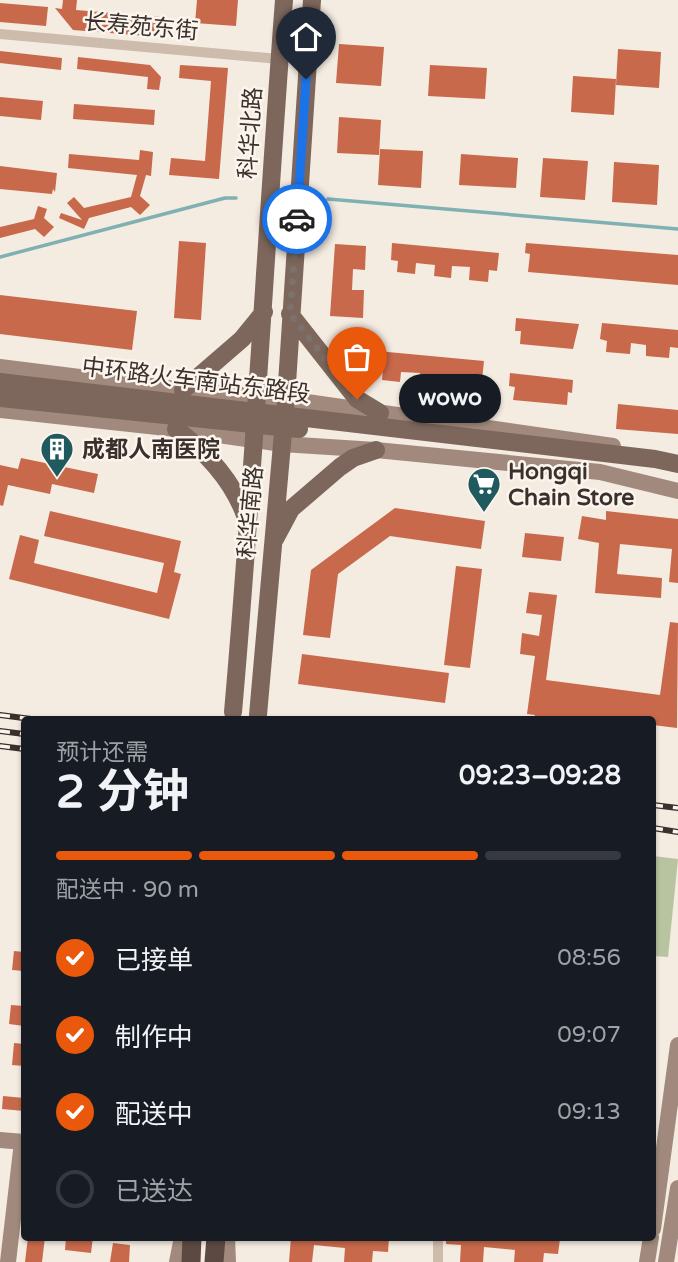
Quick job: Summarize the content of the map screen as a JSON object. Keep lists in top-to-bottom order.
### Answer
{
  "streets": {
    "main road": ["科华北路", "中环路火车南站东路段", "科华南路"],
    "street": ["长寿苑东街"]
  },
  "crossings": [
    ["长寿苑东街", "科华北路"],
    ["科华北路", "科华南路"]
  ],
  "places": {
    "other": ["wowo"],
    "building": ["成都人南医院"],
    "supermarket": ["Hongqi Chain Store"]
  },
  "page": {
    "bubble": "wowo",
    "heading": ["2 分钟", "预计还需", "09:23–09:28"],
    "bar": "配送中 · 90 m",
    "list": [
      ["已接单", "08:56"],
      ["制作中", "09:07"],
      ["配送中", "09:13"],
      "已送达"
    ]
  }
}
